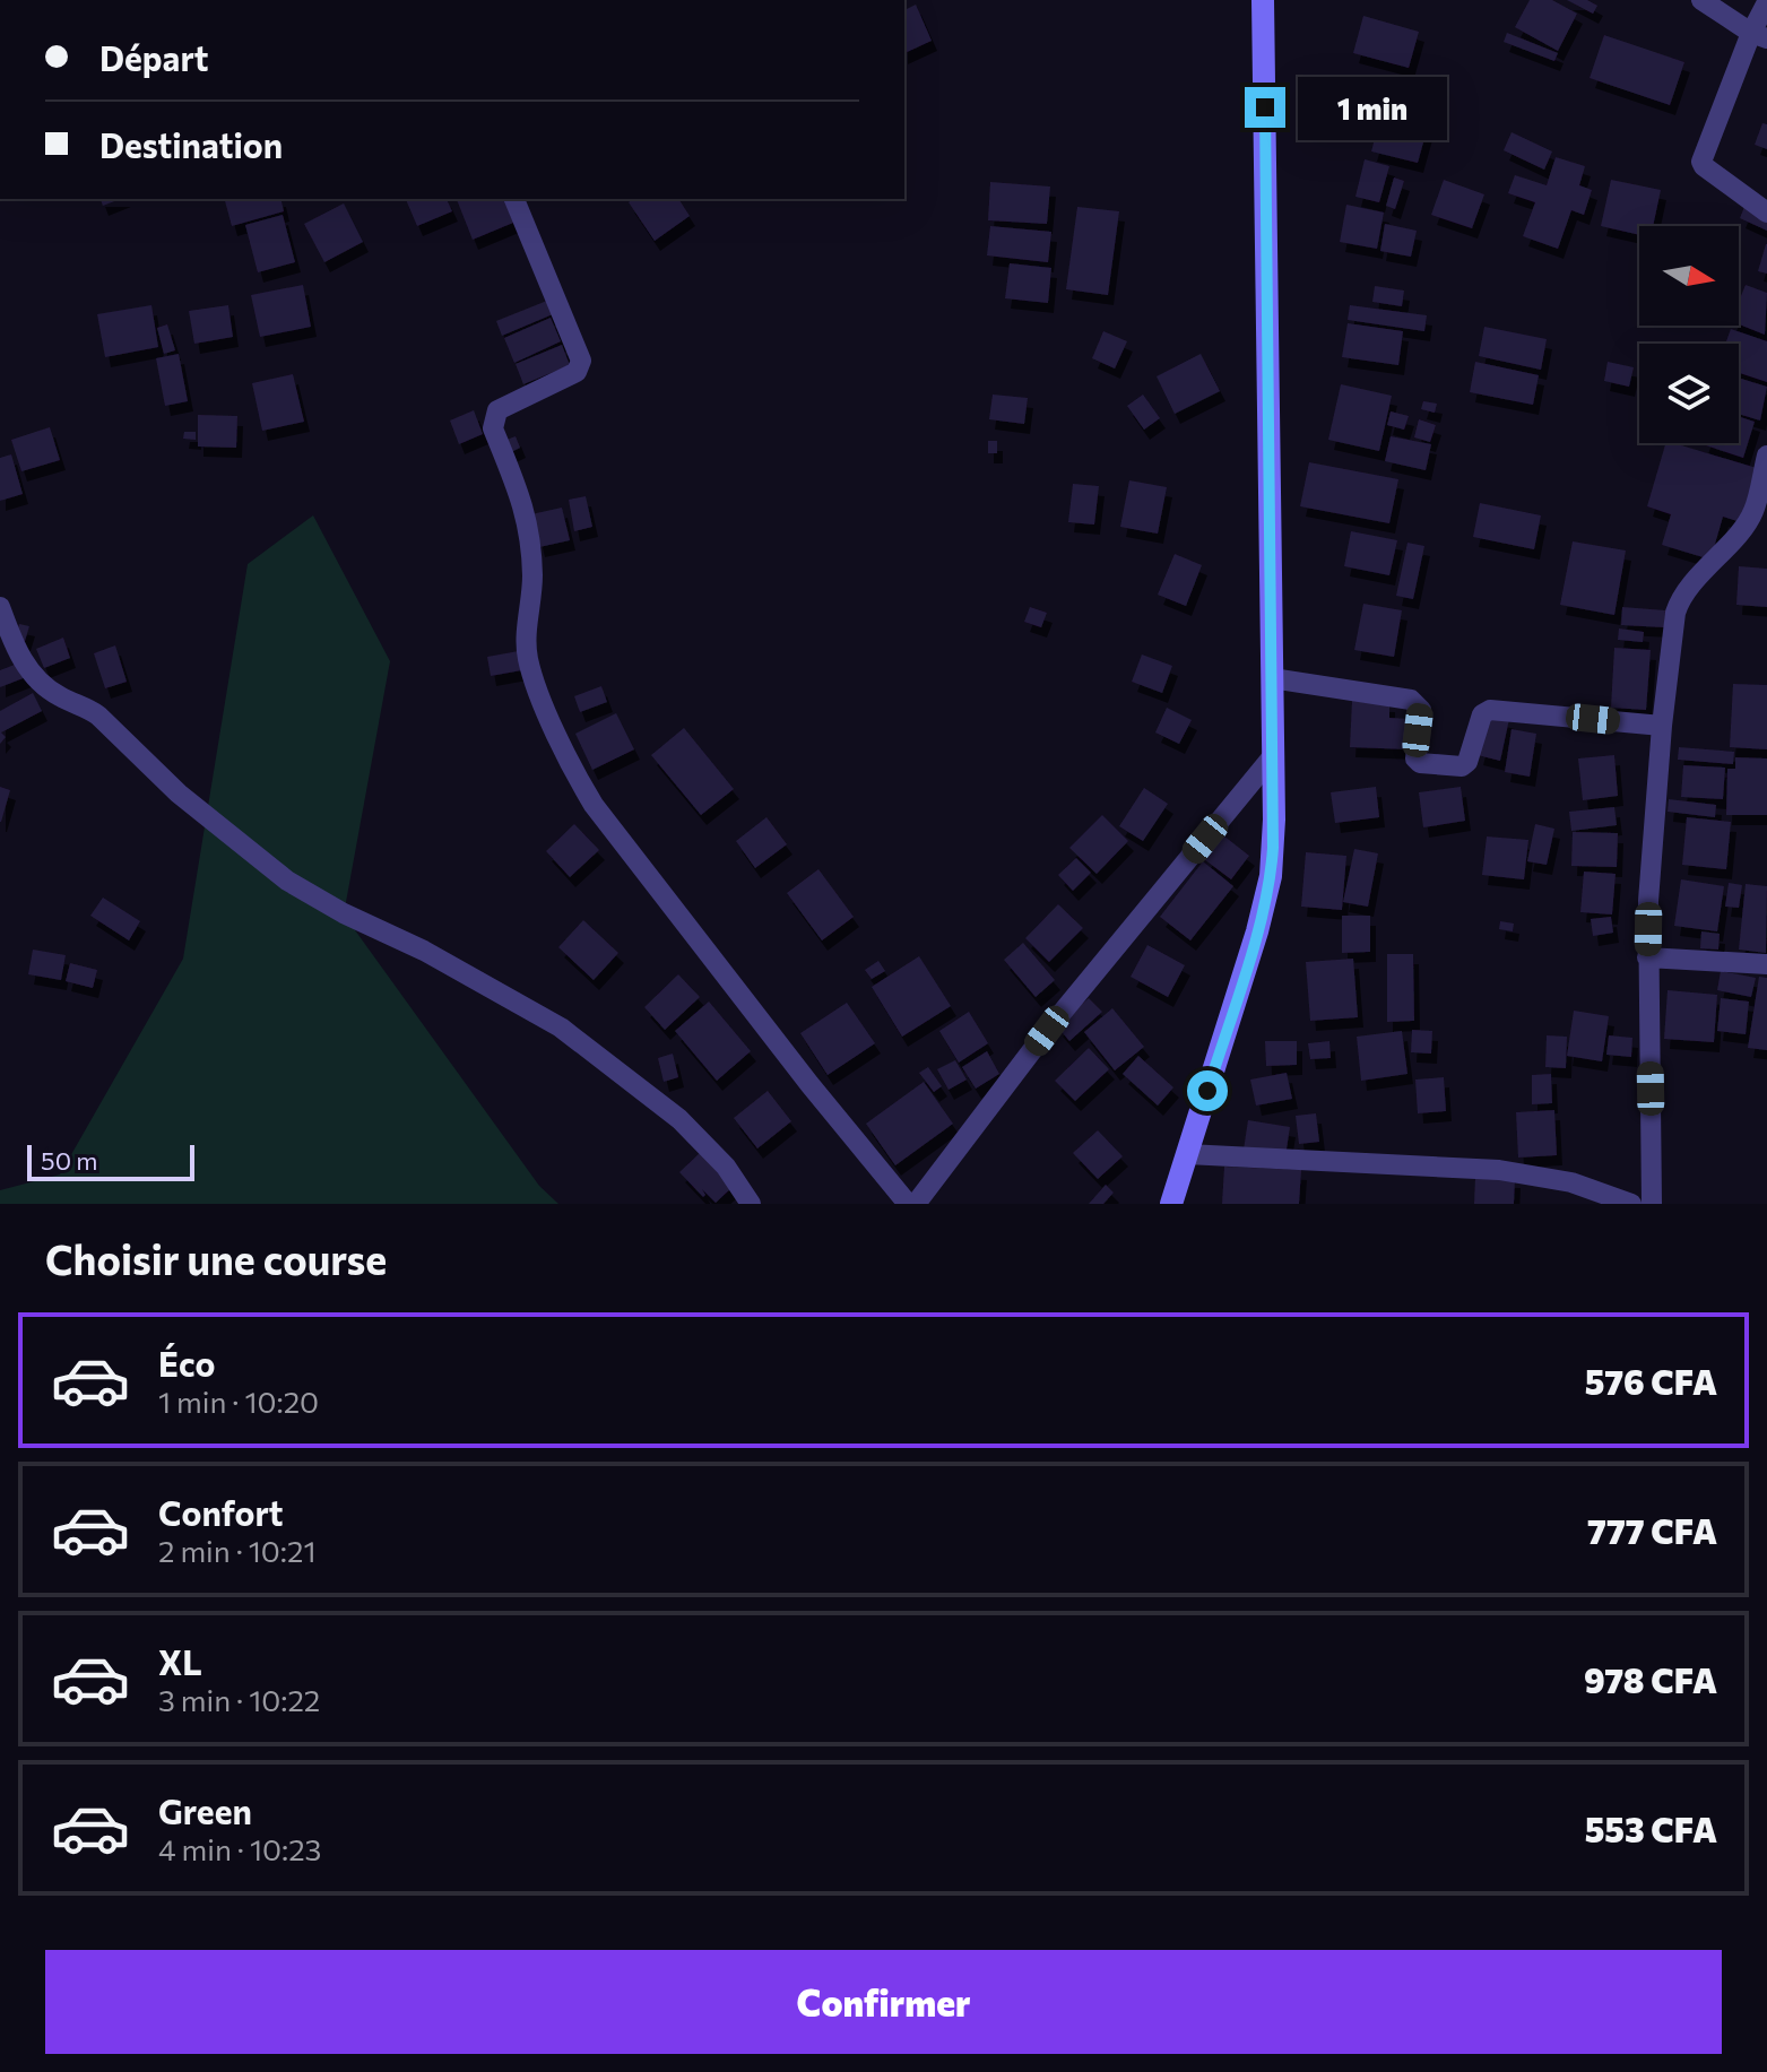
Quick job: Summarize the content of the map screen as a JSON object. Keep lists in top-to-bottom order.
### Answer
{
  "scale_bar": "50 m",
  "north": "right",
  "page": {
    "banner": ["Départ", "Destination"],
    "bubble": "1 min",
    "scale": "50 m",
    "heading": "Choisir une course",
    "list": [
      {
        "name": "Éco",
        "note": "1 min · 10:20",
        "value": "576 CFA"
      },
      {
        "name": "Confort",
        "note": "2 min · 10:21",
        "value": "777 CFA"
      },
      {
        "name": "XL",
        "note": "3 min · 10:22",
        "value": "978 CFA"
      },
      {
        "name": "Green",
        "note": "4 min · 10:23",
        "value": "553 CFA"
      }
    ],
    "buttons": "Confirmer"
  }
}
